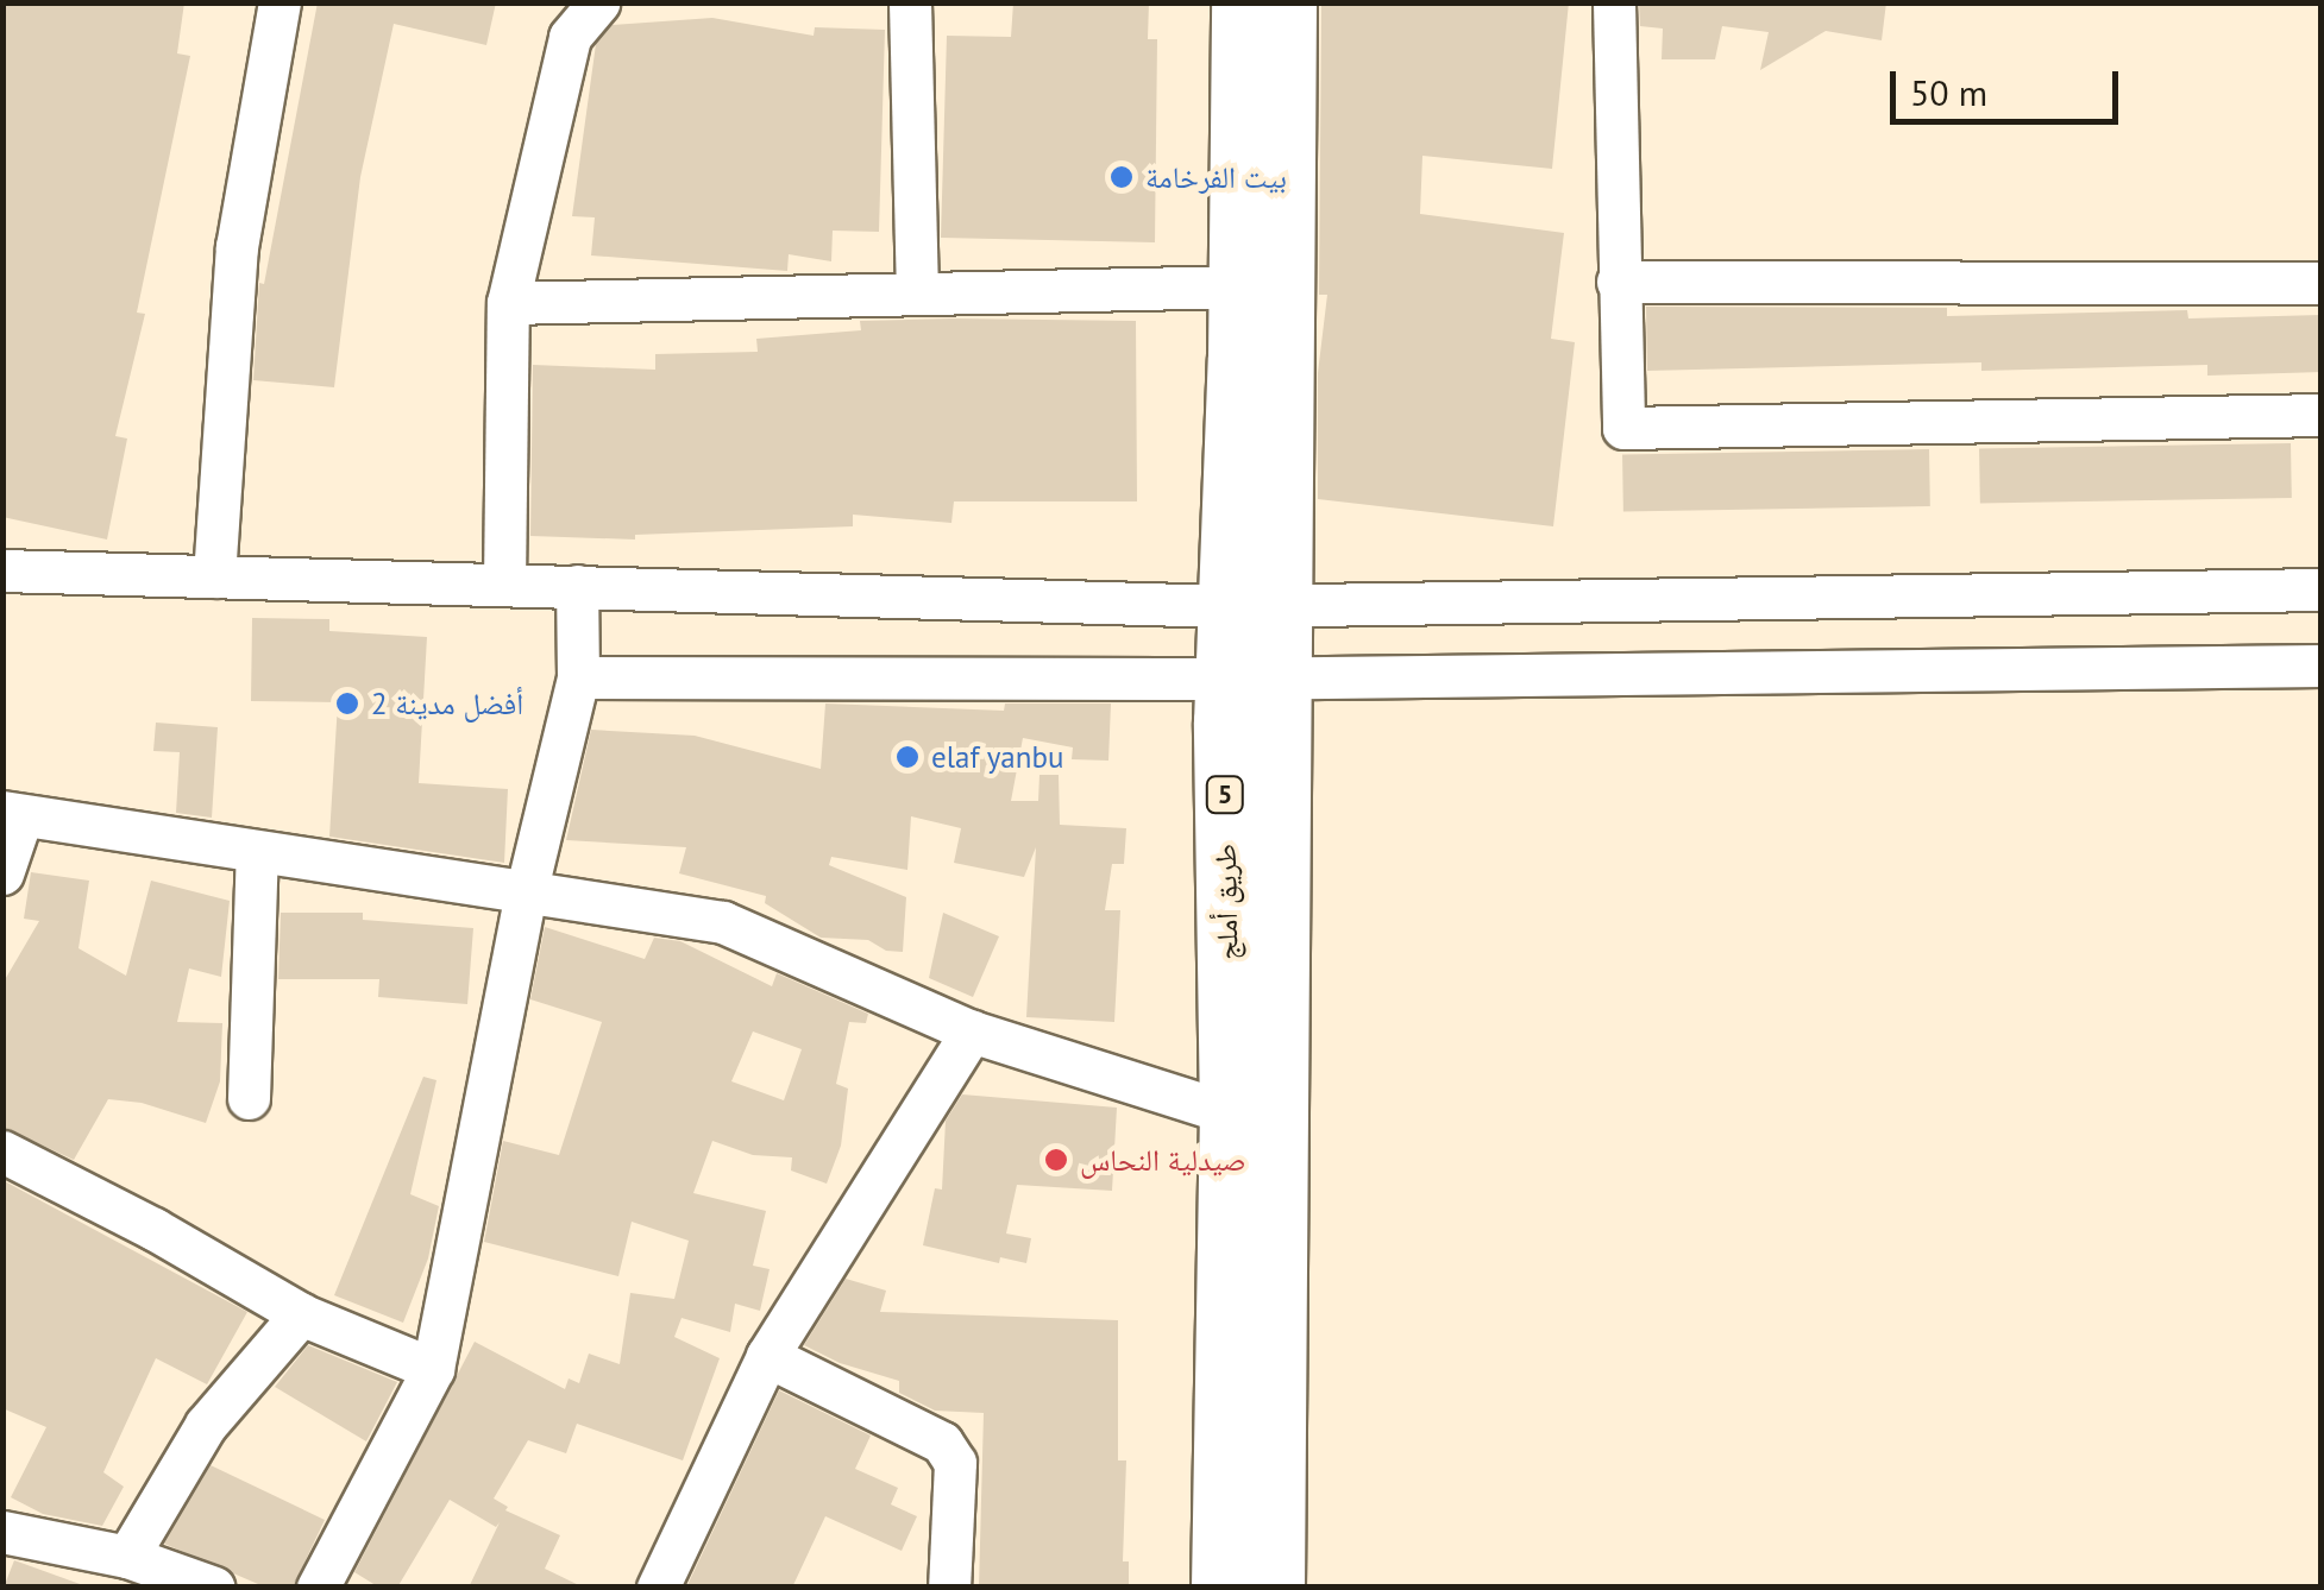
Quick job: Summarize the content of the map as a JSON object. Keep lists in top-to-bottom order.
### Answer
{
  "streets": {
    "highway": ["5", "طريق أملج"]
  },
  "places": [
    "بيت الفرخامة",
    "2 أفضل مدينة",
    "elaf yanbu",
    "صيدلية النحاس"
  ],
  "scale_bar": "50 m"
}
